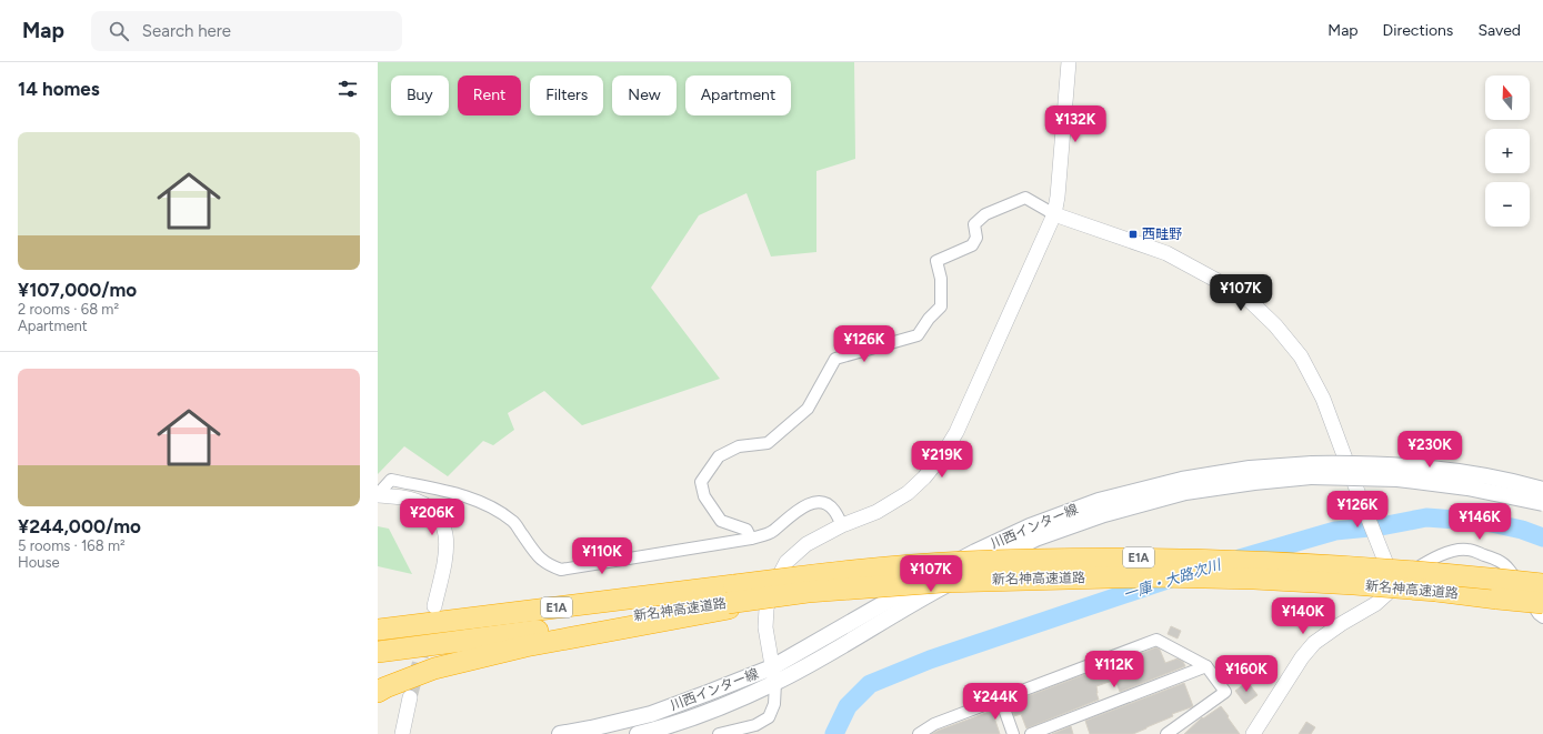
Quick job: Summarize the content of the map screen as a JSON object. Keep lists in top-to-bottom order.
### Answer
{
  "streets": {
    "highway": ["E1A", "新名神高速道路"],
    "main road": ["川西インター線"]
  },
  "water": ["一庫・大路次川"],
  "places": {
    "transit": ["西畦野"]
  },
  "north": "top",
  "page": {
    "header": "Map",
    "search": "Search here",
    "nav": ["Map", "Directions", "Saved"],
    "heading": "14 homes",
    "map_buttons": ["+", "−"],
    "chip": [
      "Buy",
      "Rent",
      "Filters",
      "New",
      "Apartment"
    ],
    "price": [
      "¥132K",
      "¥107K",
      "¥126K",
      "¥230K",
      "¥219K",
      "¥126K",
      "¥206K",
      "¥146K",
      "¥110K",
      "¥107K",
      "¥140K",
      "¥112K",
      "¥160K",
      "¥244K"
    ],
    "list": [
      {
        "name": "¥107,000/mo",
        "note": "2 rooms · 68 m² · Apartment"
      },
      {
        "name": "¥244,000/mo",
        "note": "5 rooms · 168 m² · House"
      }
    ]
  }
}
